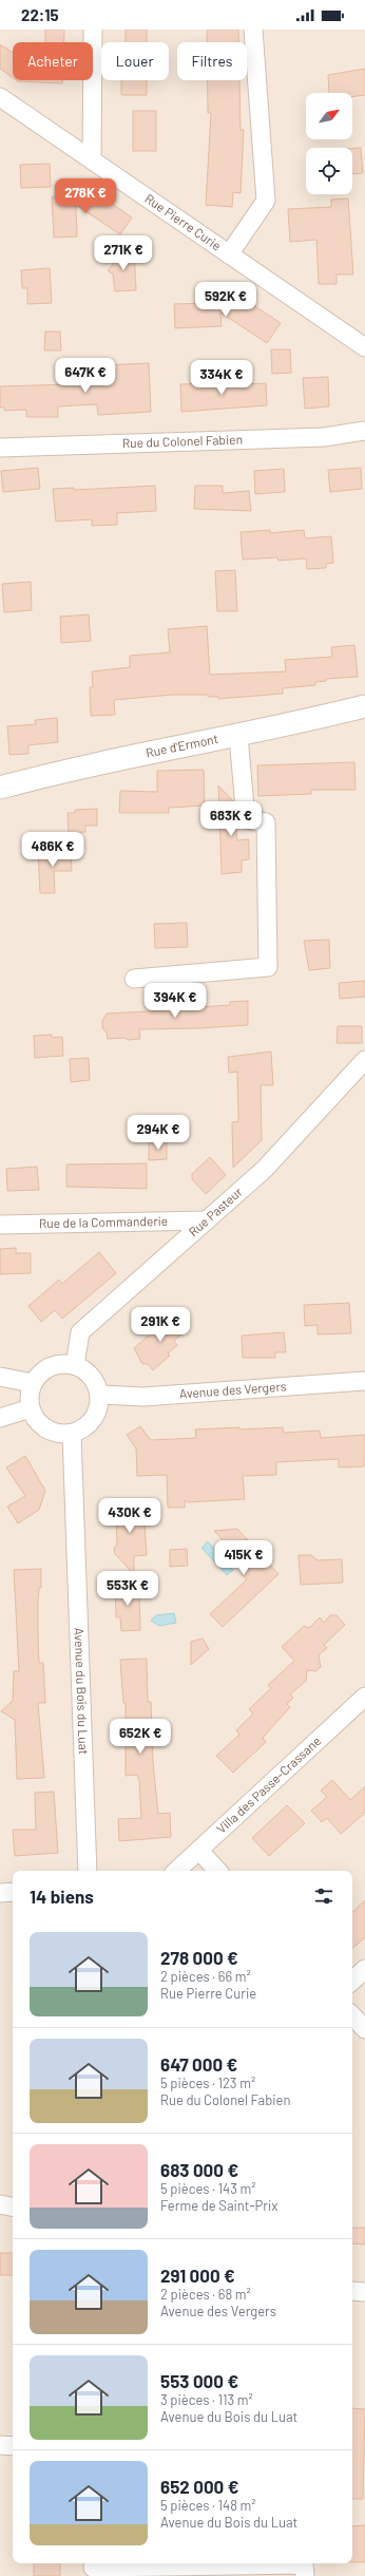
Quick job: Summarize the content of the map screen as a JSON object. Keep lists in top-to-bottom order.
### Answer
{
  "streets": {
    "street": [
      "Rue Pierre Curie",
      "Rue du Colonel Fabien",
      "Rue d'Ermont",
      "Rue Pasteur",
      "Rue de la Commanderie",
      "Avenue des Vergers",
      "Avenue du Bois du Luat",
      "Villa des Passe-Crassane"
    ]
  },
  "crossings": [
    ["Rue Pasteur", "Rue de la Commanderie"],
    ["Rue Pasteur", "Avenue des Vergers"],
    ["Rue Pasteur", "Avenue du Bois du Luat"],
    ["Avenue des Vergers", "Avenue du Bois du Luat"]
  ],
  "north": "top right",
  "page": {
    "status": "22:15",
    "chip": ["Acheter", "Louer", "Filtres"],
    "price": [
      "278K €",
      "271K €",
      "592K €",
      "647K €",
      "334K €",
      "683K €",
      "486K €",
      "394K €",
      "294K €",
      "291K €",
      "430K €",
      "415K €",
      "553K €",
      "652K €"
    ],
    "heading": "14 biens",
    "list": [
      {
        "name": "278 000 €",
        "note": "2 pièces · 66 m² · Rue Pierre Curie"
      },
      {
        "name": "647 000 €",
        "note": "5 pièces · 123 m² · Rue du Colonel Fabien"
      },
      {
        "name": "683 000 €",
        "note": "5 pièces · 143 m² · Ferme de Saint-Prix"
      },
      {
        "name": "291 000 €",
        "note": "2 pièces · 68 m² · Avenue des Vergers"
      },
      {
        "name": "553 000 €",
        "note": "3 pièces · 113 m² · Avenue du Bois du Luat"
      },
      {
        "name": "652 000 €",
        "note": "5 pièces · 148 m² · Avenue du Bois du Luat"
      }
    ]
  }
}
